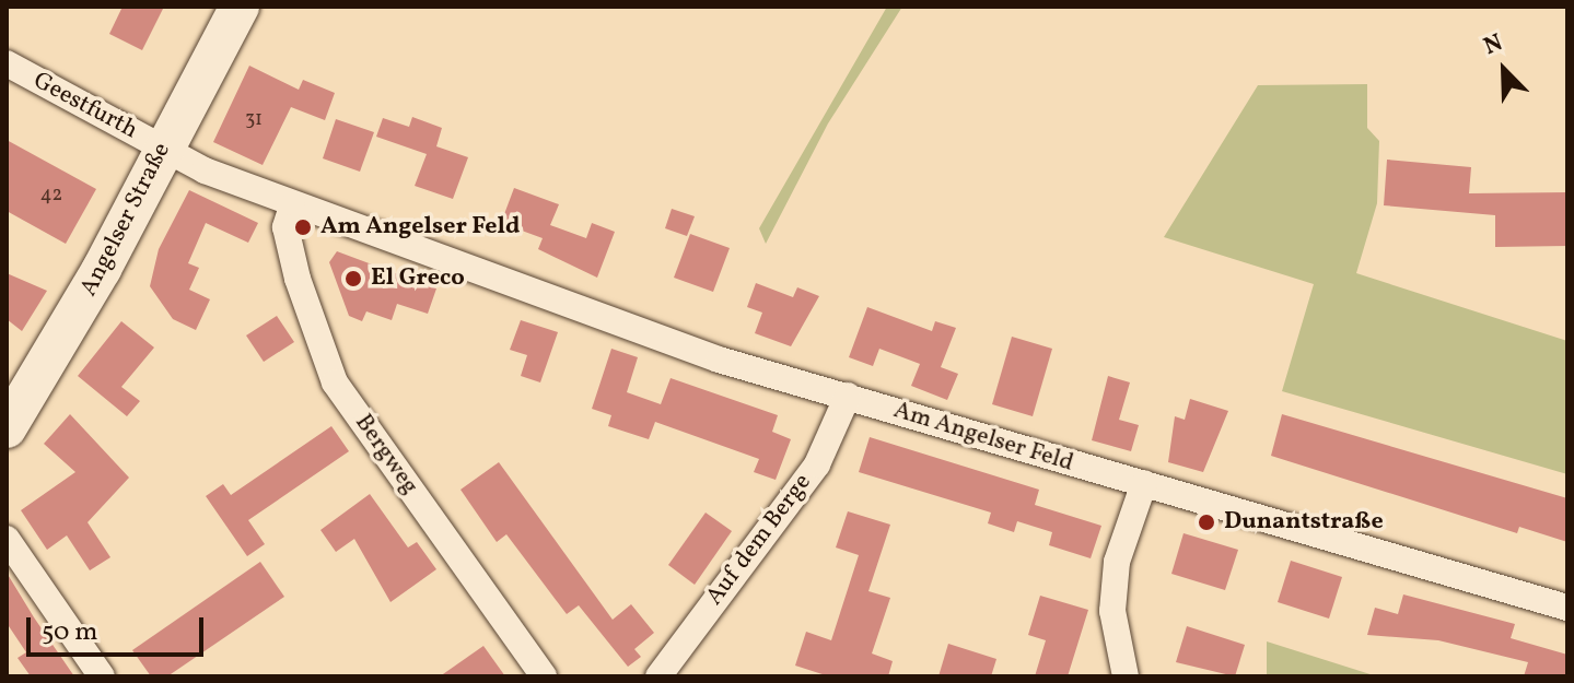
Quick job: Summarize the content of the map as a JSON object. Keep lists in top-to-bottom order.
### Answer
{
  "streets": {
    "main road": ["Angelser Straße"],
    "street": [
      "Geestfurth",
      "Am Angelser Feld",
      "Bergweg",
      "Auf dem Berge"
    ]
  },
  "crossings": [
    ["Geestfurth", "Angelser Straße"],
    ["Geestfurth", "Am Angelser Feld"],
    ["Angelser Straße", "Am Angelser Feld"],
    ["Am Angelser Feld", "Bergweg"],
    ["Am Angelser Feld", "Auf dem Berge"]
  ],
  "places": ["Am Angelser Feld", "El Greco", "Dunantstraße"],
  "house_numbers": ["31", "42"],
  "scale_bar": "50 m",
  "north": "top left"
}
